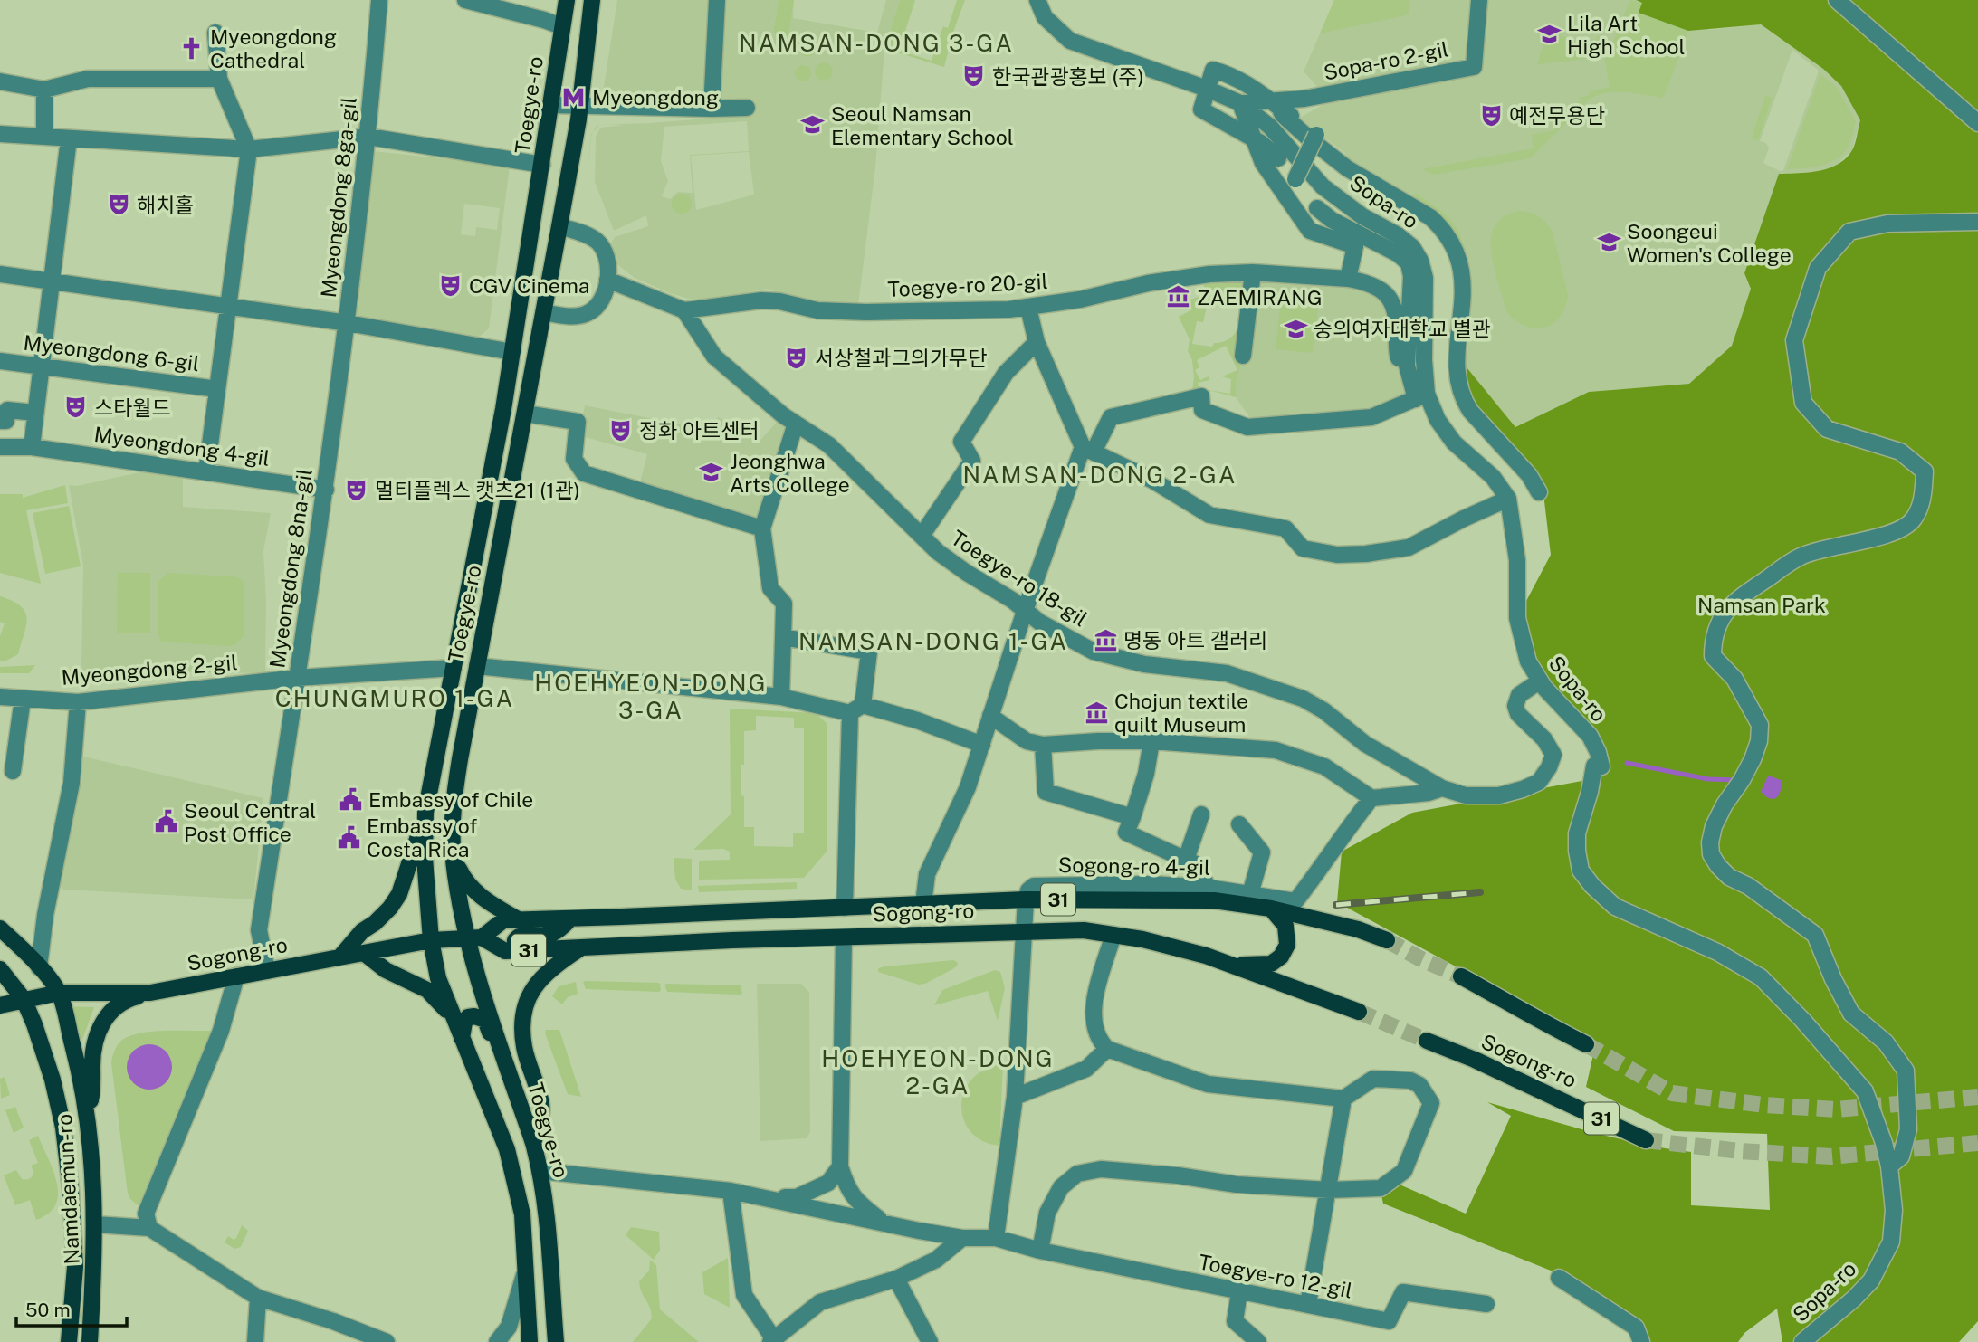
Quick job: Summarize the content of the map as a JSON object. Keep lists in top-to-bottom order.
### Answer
{
  "streets": {
    "main road": [
      "Toegye-ro",
      "31",
      "Sogong-ro",
      "Namdaemun-ro"
    ],
    "street": [
      "Sopa-ro 2-gil",
      "Myeongdong 8ga-gil",
      "Sopa-ro",
      "Toegye-ro 20-gil",
      "Myeongdong 6-gil",
      "Myeongdong 4-gil",
      "Myeongdong 8na-gil",
      "Toegye-ro 18-gil",
      "Myeongdong 2-gil",
      "Sogong-ro 4-gil",
      "Toegye-ro 12-gil"
    ]
  },
  "crossings": [
    ["Sopa-ro 2-gil", "Sopa-ro"],
    ["Toegye-ro", "Myeongdong 2-gil"],
    ["Toegye-ro", "Sogong-ro"],
    ["Toegye-ro", "Toegye-ro 12-gil"],
    ["Myeongdong 8ga-gil", "Myeongdong 8na-gil"],
    ["Sopa-ro", "Toegye-ro 20-gil"],
    ["Sopa-ro", "Toegye-ro 18-gil"],
    ["Toegye-ro 20-gil", "Toegye-ro 18-gil"],
    ["Myeongdong 4-gil", "Myeongdong 8na-gil"],
    ["Myeongdong 8na-gil", "Myeongdong 2-gil"],
    ["Myeongdong 8na-gil", "Sogong-ro"],
    ["Sogong-ro 4-gil", "Sogong-ro"],
    ["Sogong-ro", "Namdaemun-ro"]
  ],
  "districts": [
    "NAMSAN-DONG 3-GA",
    "NAMSAN-DONG 2-GA",
    "NAMSAN-DONG 1-GA",
    "HOEHYEON-DONG 3-GA",
    "CHUNGMURO 1-GA",
    "HOEHYEON-DONG 2-GA"
  ],
  "parks": ["Namsan Park"],
  "places": {
    "school or university": [
      "Lila Art High School",
      "Seoul Namsan Elementary School",
      "Soongeui Women's College",
      "숭의여자대학교 별관",
      "Jeonghwa Arts College"
    ],
    "church": ["Myeongdong Cathedral"],
    "theatre": [
      "한국관광홍보 (주)",
      "예전무용단",
      "해치홀",
      "CGV Cinema",
      "서상철과그의가무단",
      "스타월드",
      "정화 아트센터",
      "멀티플렉스 캣츠21 (1관)"
    ],
    "metro station": ["Myeongdong"],
    "museum": ["ZAEMIRANG", "명동 아트 갤러리", "Chojun textile quilt Museum"],
    "public building": ["Embassy of Chile", "Seoul Central Post Office", "Embassy of Costa Rica"]
  },
  "scale_bar": "50 m"
}
